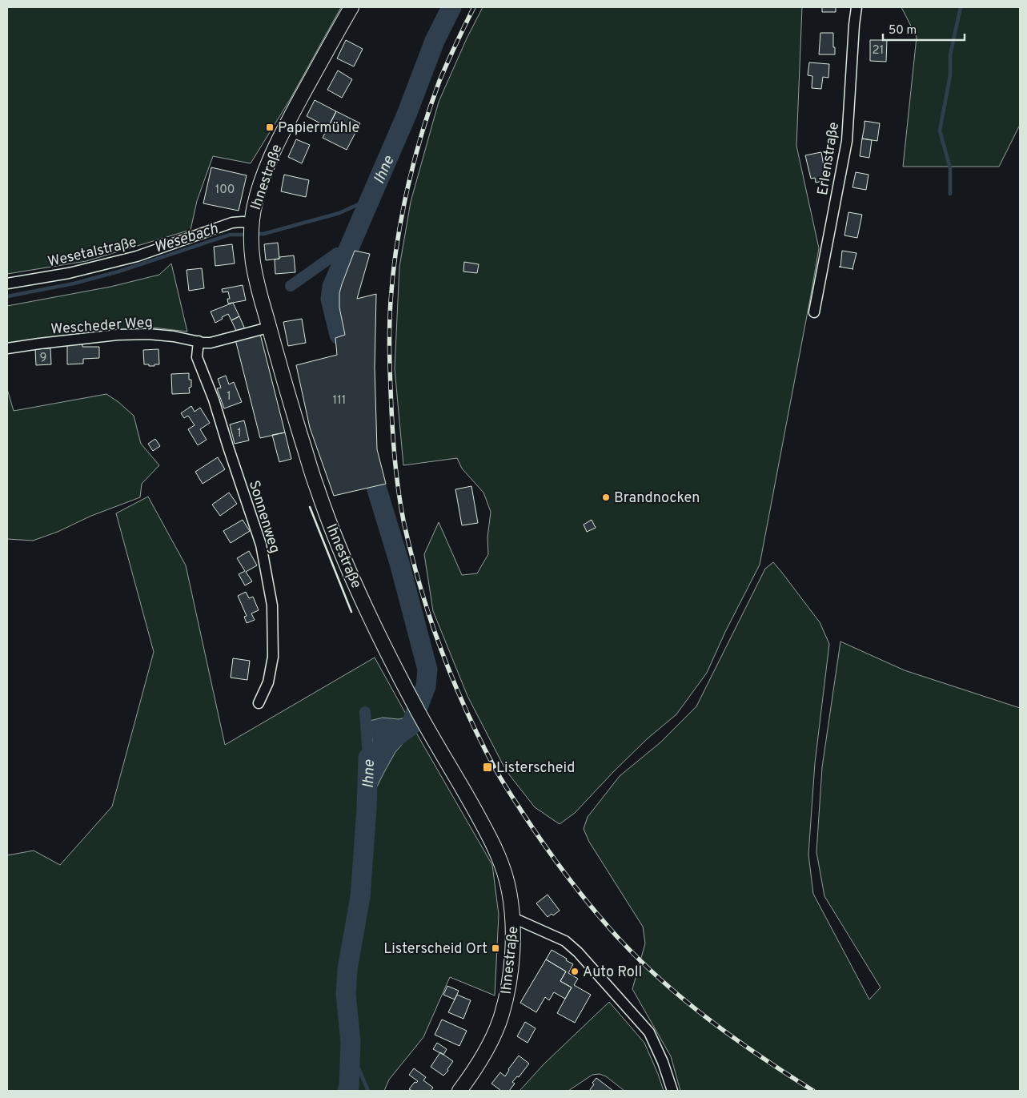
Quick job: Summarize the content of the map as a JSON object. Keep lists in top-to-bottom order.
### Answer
{
  "streets": {
    "main road": ["Ihnestraße"],
    "street": [
      "Erlenstraße",
      "Wesetalstraße",
      "Wescheder Weg",
      "Sonnenweg"
    ]
  },
  "crossings": [
    ["Ihnestraße", "Wesetalstraße"],
    ["Ihnestraße", "Wescheder Weg"],
    ["Wescheder Weg", "Sonnenweg"]
  ],
  "water": ["Ihne", "Wesebach"],
  "places": {
    "transit": ["Papiermühle", "Listerscheid", "Listerscheid Ort"],
    "other": ["Brandnocken", "Auto Roll"]
  },
  "house_numbers": [
    "21",
    "100",
    "9",
    "1",
    "111",
    "1"
  ],
  "scale_bar": "50 m"
}
